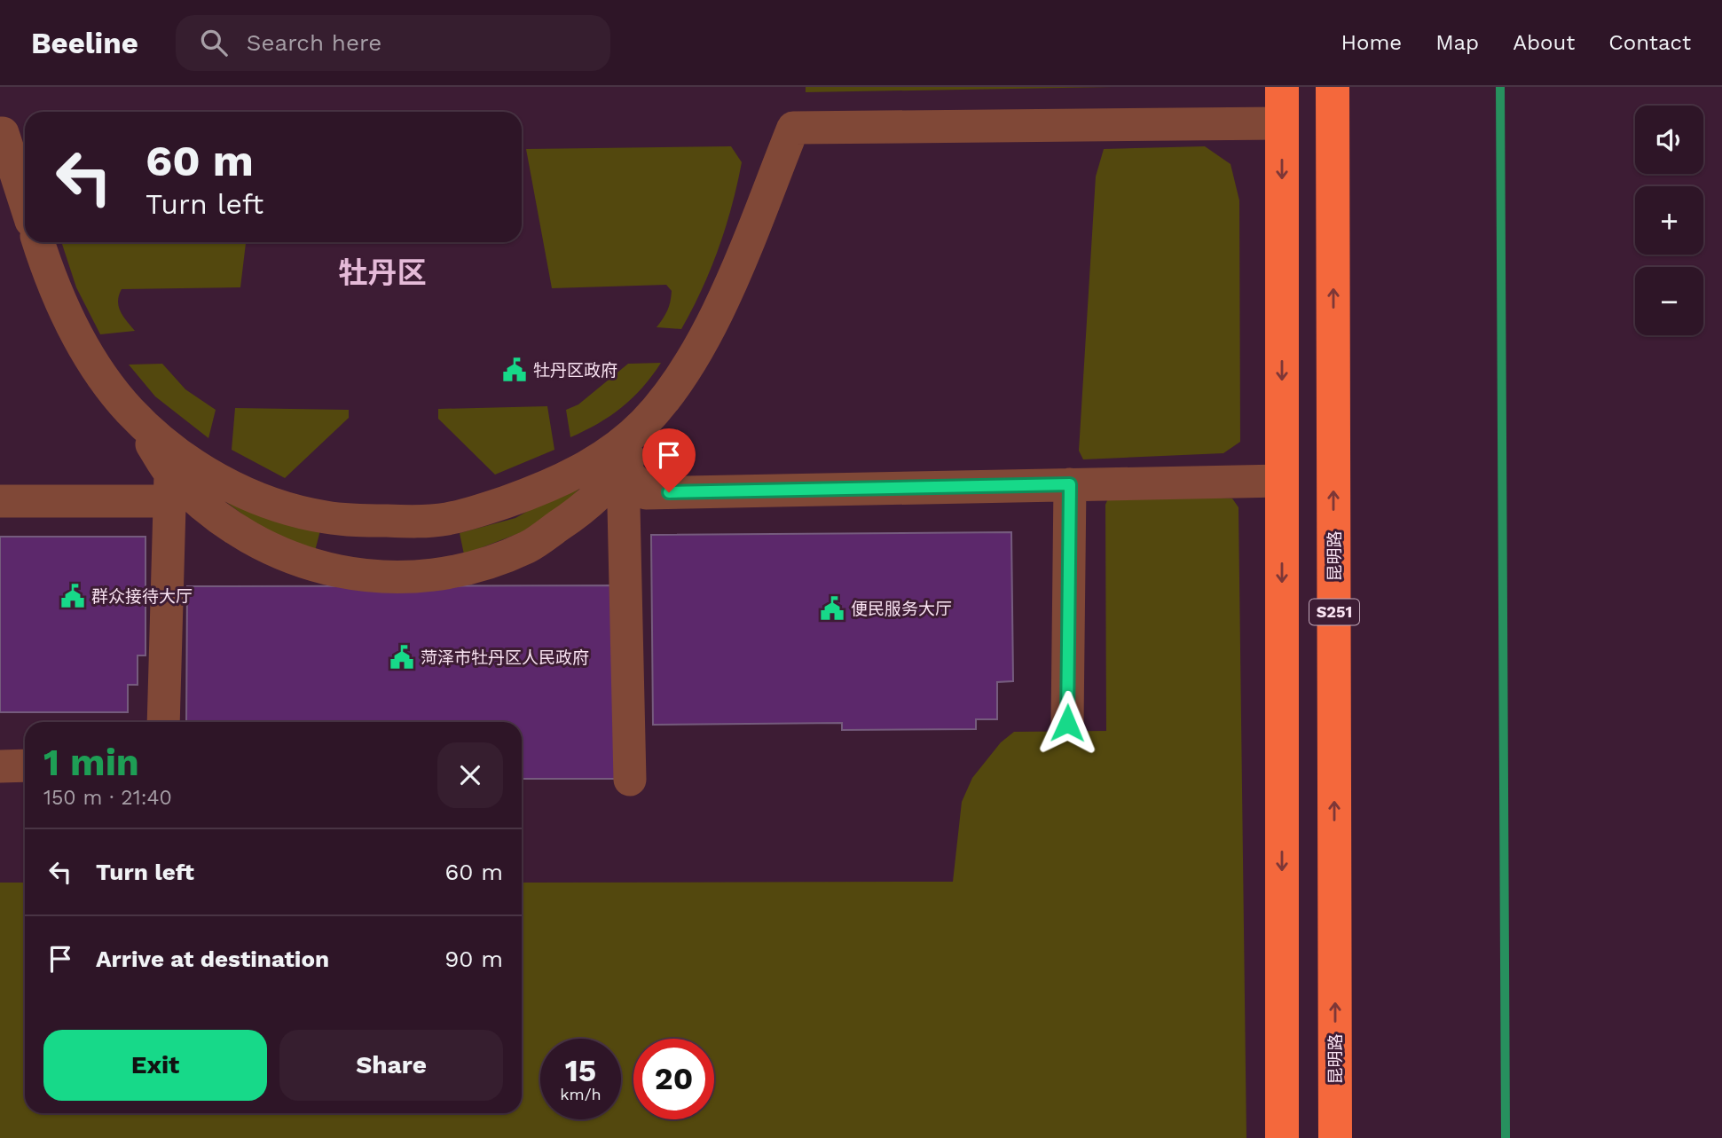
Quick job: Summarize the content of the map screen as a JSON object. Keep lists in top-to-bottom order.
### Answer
{
  "streets": {
    "highway": ["昆明路", "S251"]
  },
  "districts": ["牡丹区"],
  "places": {
    "public building": [
      "牡丹区政府",
      "群众接待大厅",
      "便民服务大厅",
      "菏泽市牡丹区人民政府"
    ]
  },
  "page": {
    "header": "Beeline",
    "search": "Search here",
    "nav": [
      "Home",
      "Map",
      "About",
      "Contact"
    ],
    "map_buttons": ["+", "−"],
    "turn": ["60 m", "Turn left"],
    "heading": ["1 min", "150 m · 21:40"],
    "list": [
      {
        "name": "Turn left",
        "value": "60 m"
      },
      {
        "name": "Arrive at destination",
        "value": "90 m"
      }
    ],
    "buttons": ["Exit", "Share"],
    "speed": "15 km/h",
    "limit": "20"
  }
}
